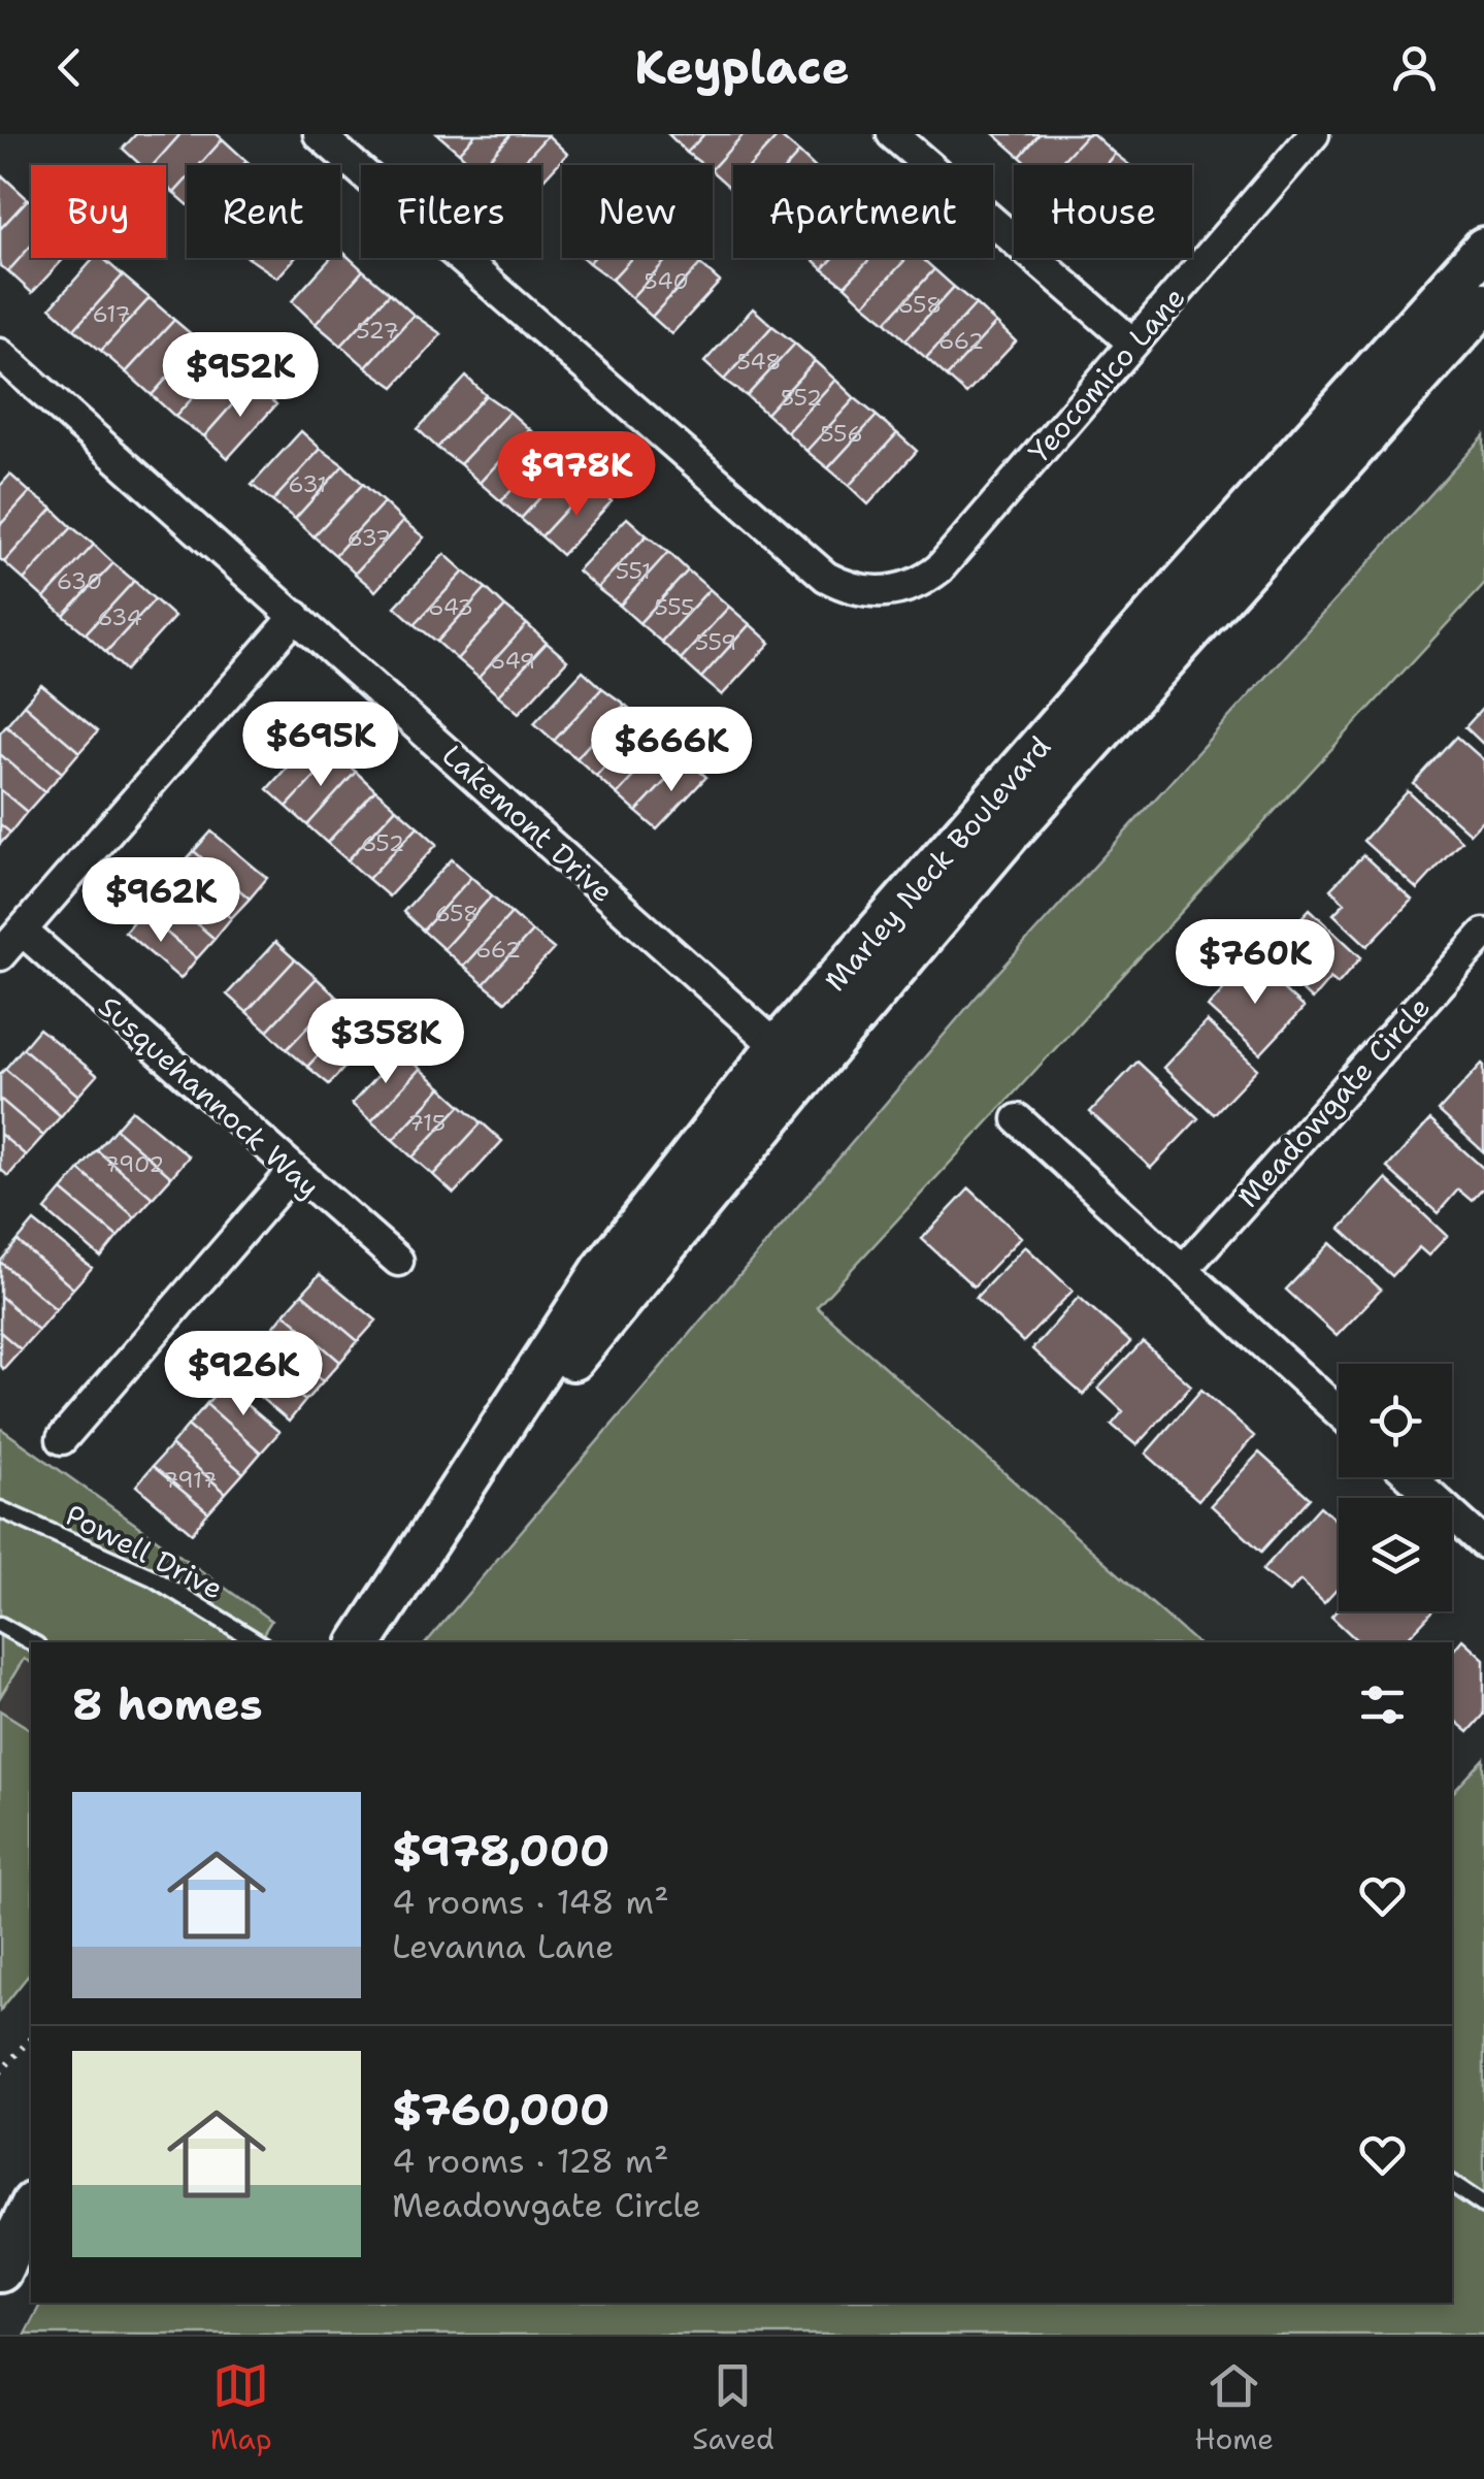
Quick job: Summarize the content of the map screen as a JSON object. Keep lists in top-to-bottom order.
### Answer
{
  "streets": {
    "main road": ["Marley Neck Boulevard"],
    "street": [
      "Yeocomico Lane",
      "Lakemont Drive",
      "Susquehannock Way",
      "Meadowgate Circle"
    ],
    "lane": ["Powell Drive"]
  },
  "crossings": [
    ["Lakemont Drive", "Marley Neck Boulevard"]
  ],
  "house_numbers": [
    "540",
    "658",
    "617",
    "527",
    "662",
    "548",
    "552",
    "556",
    "631",
    "637",
    "551",
    "630",
    "643",
    "555",
    "634",
    "559",
    "649",
    "652",
    "658",
    "662",
    "715",
    "7902",
    "7917"
  ],
  "page": {
    "header": "Keyplace",
    "chip": [
      "Buy",
      "Rent",
      "Filters",
      "New",
      "Apartment",
      "House"
    ],
    "price": [
      "$952K",
      "$978K",
      "$695K",
      "$666K",
      "$962K",
      "$760K",
      "$358K",
      "$926K"
    ],
    "heading": "8 homes",
    "list": [
      {
        "name": "$978,000",
        "note": "4 rooms · 148 m² · Levanna Lane"
      },
      {
        "name": "$760,000",
        "note": "4 rooms · 128 m² · Meadowgate Circle"
      }
    ],
    "tabs": ["Map", "Saved", "Home"]
  }
}
